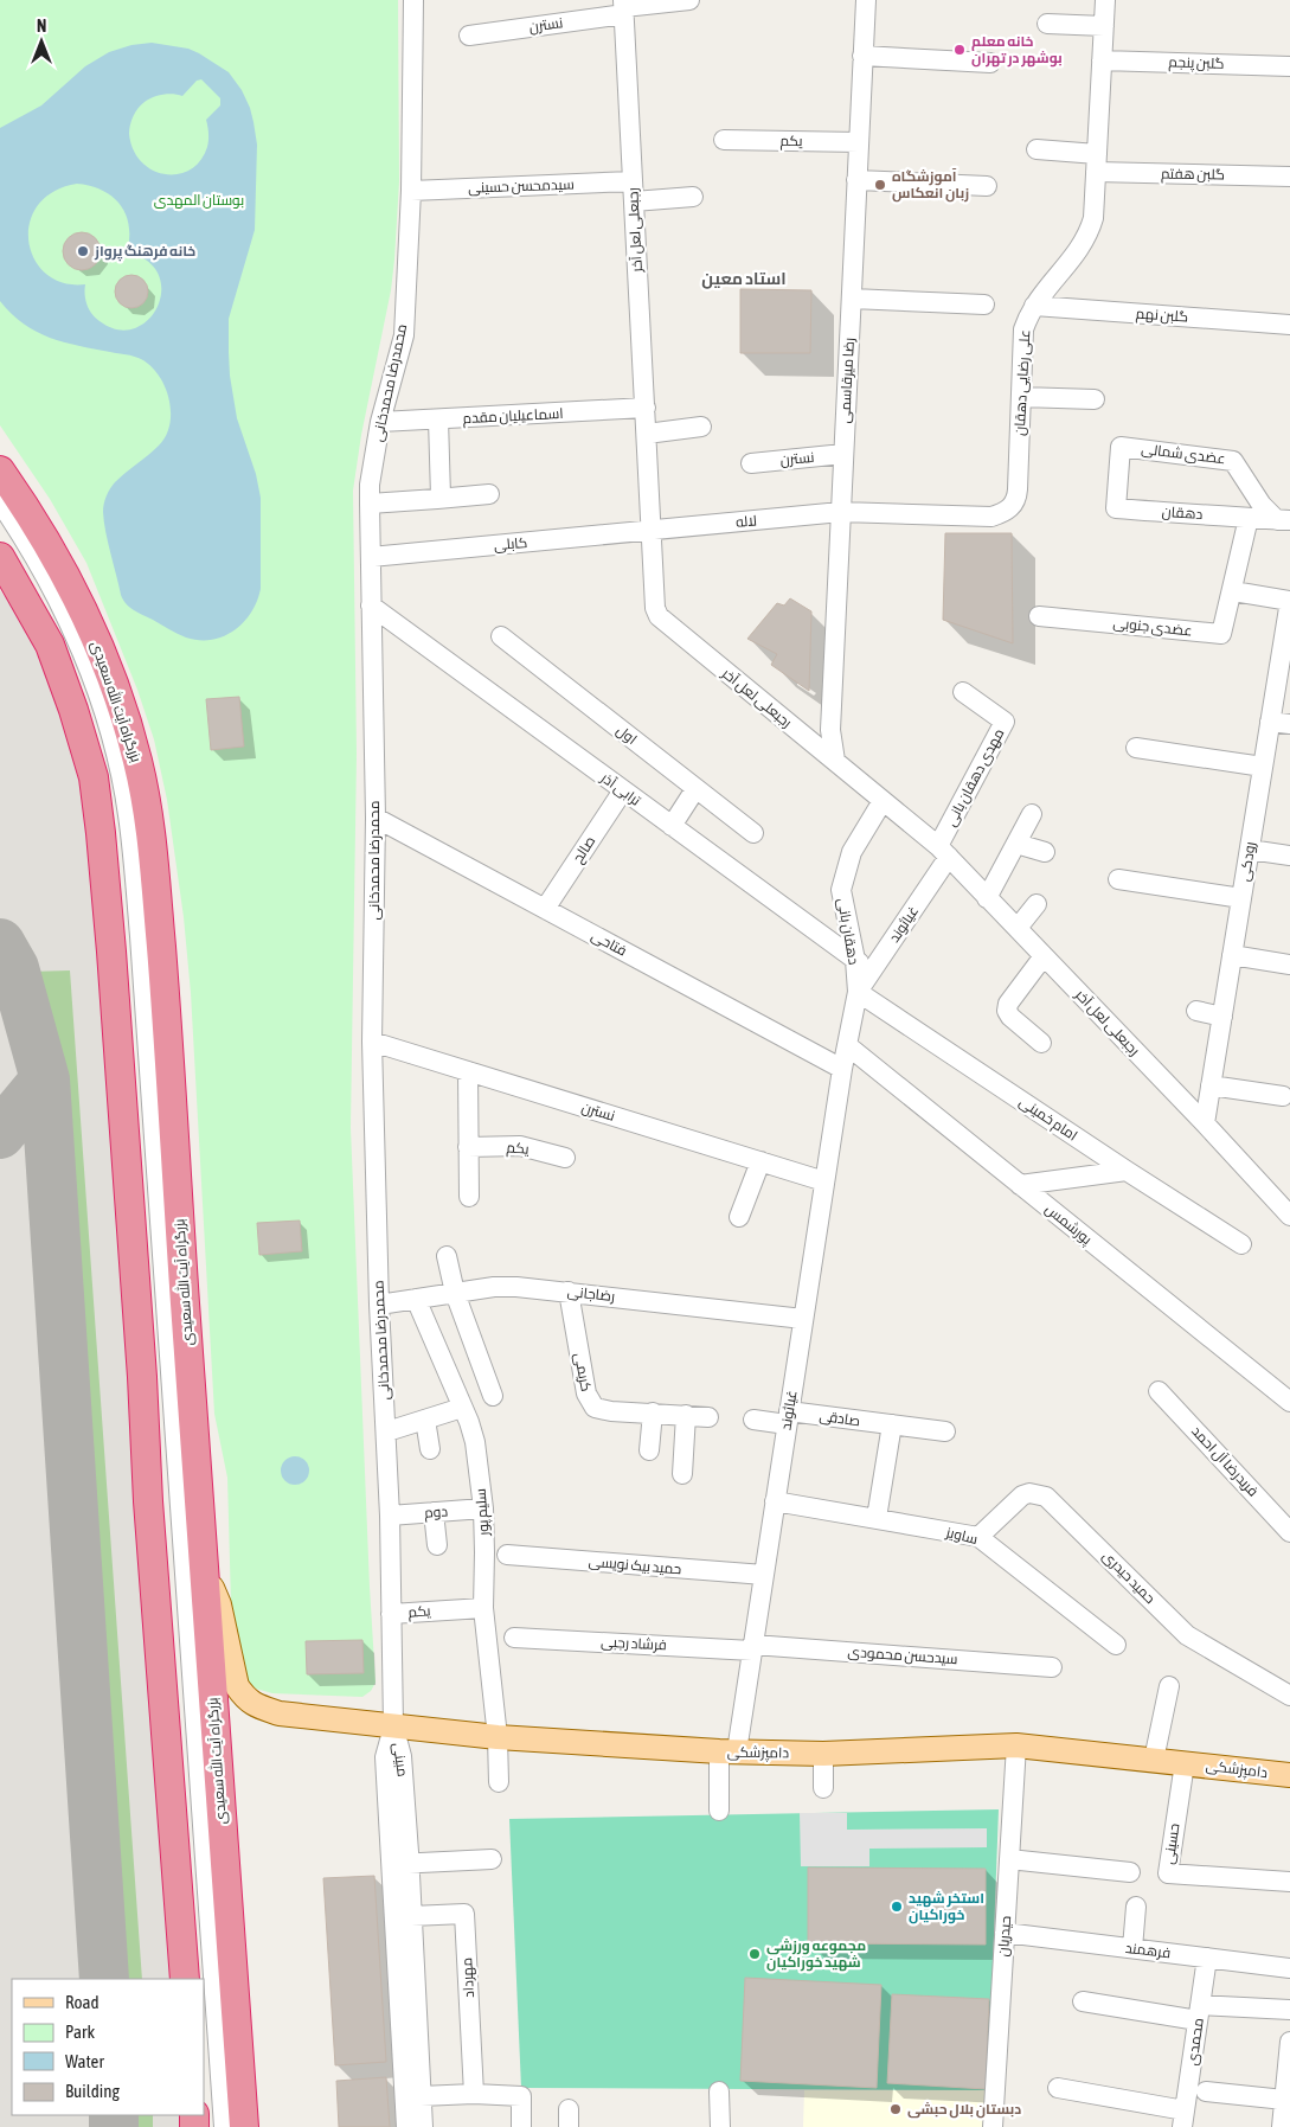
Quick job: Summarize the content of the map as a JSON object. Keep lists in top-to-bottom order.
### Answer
{
  "streets": {
    "highway": ["بزرگراه آیت الله سعیدی"],
    "main road": ["دامپزشکی"],
    "street": [
      "نسترن",
      "گلبن پنجم",
      "یکم",
      "گلبن هفتم",
      "سیدمحسن حسینی",
      "رجبعلی لعل آخر",
      "گلبن نهم",
      "رضا میرقاسمی",
      "محمدرضا محمدخانی",
      "علی رضایی دهقان",
      "اسماعیلیان مقدم",
      "عضدی شمالی",
      "دهقان",
      "لاله",
      "کابلی",
      "عضدی جنوبی",
      "اول",
      "مهدی دهقان بانی",
      "ترابی آذر",
      "صالح",
      "رودکی",
      "غیاثوند",
      "دهقان بانی",
      "فتاحی",
      "امام خمینی",
      "پورشمس",
      "رضاجانی",
      "کریمی",
      "صادقی",
      "فریدرضا آل احمد",
      "دوم",
      "سلیم پور",
      "ساویز",
      "حمید بیک نویسی",
      "حمید حیدری",
      "فرشاد رجبی",
      "سیدحسن محمودی",
      "مبینی",
      "حسینی",
      "حیدریان",
      "فرهمند",
      "مهرداد",
      "محمدی"
    ]
  },
  "crossings": [
    ["نسترن", "رجبعلی لعل آخر"],
    ["نسترن", "رضا میرقاسمی"],
    ["نسترن", "محمدرضا محمدخانی"],
    ["نسترن", "غیاثوند"],
    ["گلبن پنجم", "علی رضایی دهقان"],
    ["یکم", "رضا میرقاسمی"],
    ["یکم", "محمدرضا محمدخانی"],
    ["یکم", "سلیم پور"],
    ["گلبن هفتم", "علی رضایی دهقان"],
    ["سیدمحسن حسینی", "رجبعلی لعل آخر"],
    ["سیدمحسن حسینی", "محمدرضا محمدخانی"],
    ["رجبعلی لعل آخر", "رضا میرقاسمی"],
    ["رجبعلی لعل آخر", "اسماعیلیان مقدم"],
    ["رجبعلی لعل آخر", "لاله"],
    ["رجبعلی لعل آخر", "کابلی"],
    ["رجبعلی لعل آخر", "مهدی دهقان بانی"],
    ["رجبعلی لعل آخر", "رودکی"],
    ["رجبعلی لعل آخر", "غیاثوند"],
    ["رجبعلی لعل آخر", "دهقان بانی"],
    ["گلبن نهم", "علی رضایی دهقان"],
    ["رضا میرقاسمی", "علی رضایی دهقان"],
    ["رضا میرقاسمی", "لاله"],
    ["محمدرضا محمدخانی", "اسماعیلیان مقدم"],
    ["محمدرضا محمدخانی", "کابلی"],
    ["محمدرضا محمدخانی", "ترابی آذر"],
    ["محمدرضا محمدخانی", "فتاحی"],
    ["محمدرضا محمدخانی", "رضاجانی"],
    ["محمدرضا محمدخانی", "دوم"],
    ["محمدرضا محمدخانی", "دامپزشکی"],
    ["محمدرضا محمدخانی", "مبینی"],
    ["علی رضایی دهقان", "لاله"],
    ["عضدی شمالی", "دهقان"],
    ["لاله", "کابلی"],
    ["بزرگراه آیت الله سعیدی", "دامپزشکی"],
    ["مهدی دهقان بانی", "غیاثوند"],
    ["ترابی آذر", "صالح"],
    ["ترابی آذر", "غیاثوند"],
    ["ترابی آذر", "دهقان بانی"],
    ["صالح", "فتاحی"],
    ["غیاثوند", "دهقان بانی"],
    ["غیاثوند", "فتاحی"],
    ["غیاثوند", "امام خمینی"],
    ["غیاثوند", "رضاجانی"],
    ["غیاثوند", "صادقی"],
    ["غیاثوند", "ساویز"],
    ["غیاثوند", "حمید بیک نویسی"],
    ["غیاثوند", "فرشاد رجبی"],
    ["غیاثوند", "سیدحسن محمودی"],
    ["غیاثوند", "دامپزشکی"],
    ["دهقان بانی", "فتاحی"],
    ["دهقان بانی", "امام خمینی"],
    ["دهقان بانی", "پورشمس"],
    ["رضاجانی", "کریمی"],
    ["رضاجانی", "سلیم پور"],
    ["دوم", "سلیم پور"],
    ["سلیم پور", "دامپزشکی"],
    ["ساویز", "حمید حیدری"],
    ["فرشاد رجبی", "سیدحسن محمودی"],
    ["دامپزشکی", "مبینی"],
    ["دامپزشکی", "حسینی"],
    ["دامپزشکی", "حیدریان"],
    ["مبینی", "مهرداد"],
    ["حیدریان", "فرهمند"],
    ["فرهمند", "محمدی"]
  ],
  "districts": ["استاد معین"],
  "parks": ["بوستان المهدی"],
  "places": [
    "خانه معلم بوشهر در تهران",
    "آموزشگاه زبان انعکاس",
    "خانه فرهنگ پرواز",
    "استخر شهید خوراکیان",
    "مجموعه ورزشی شهید خوراکیان",
    "دبستان بلال حبشی"
  ],
  "legend": [
    "Road",
    "Park",
    "Water",
    "Building"
  ],
  "north": "top"
}
